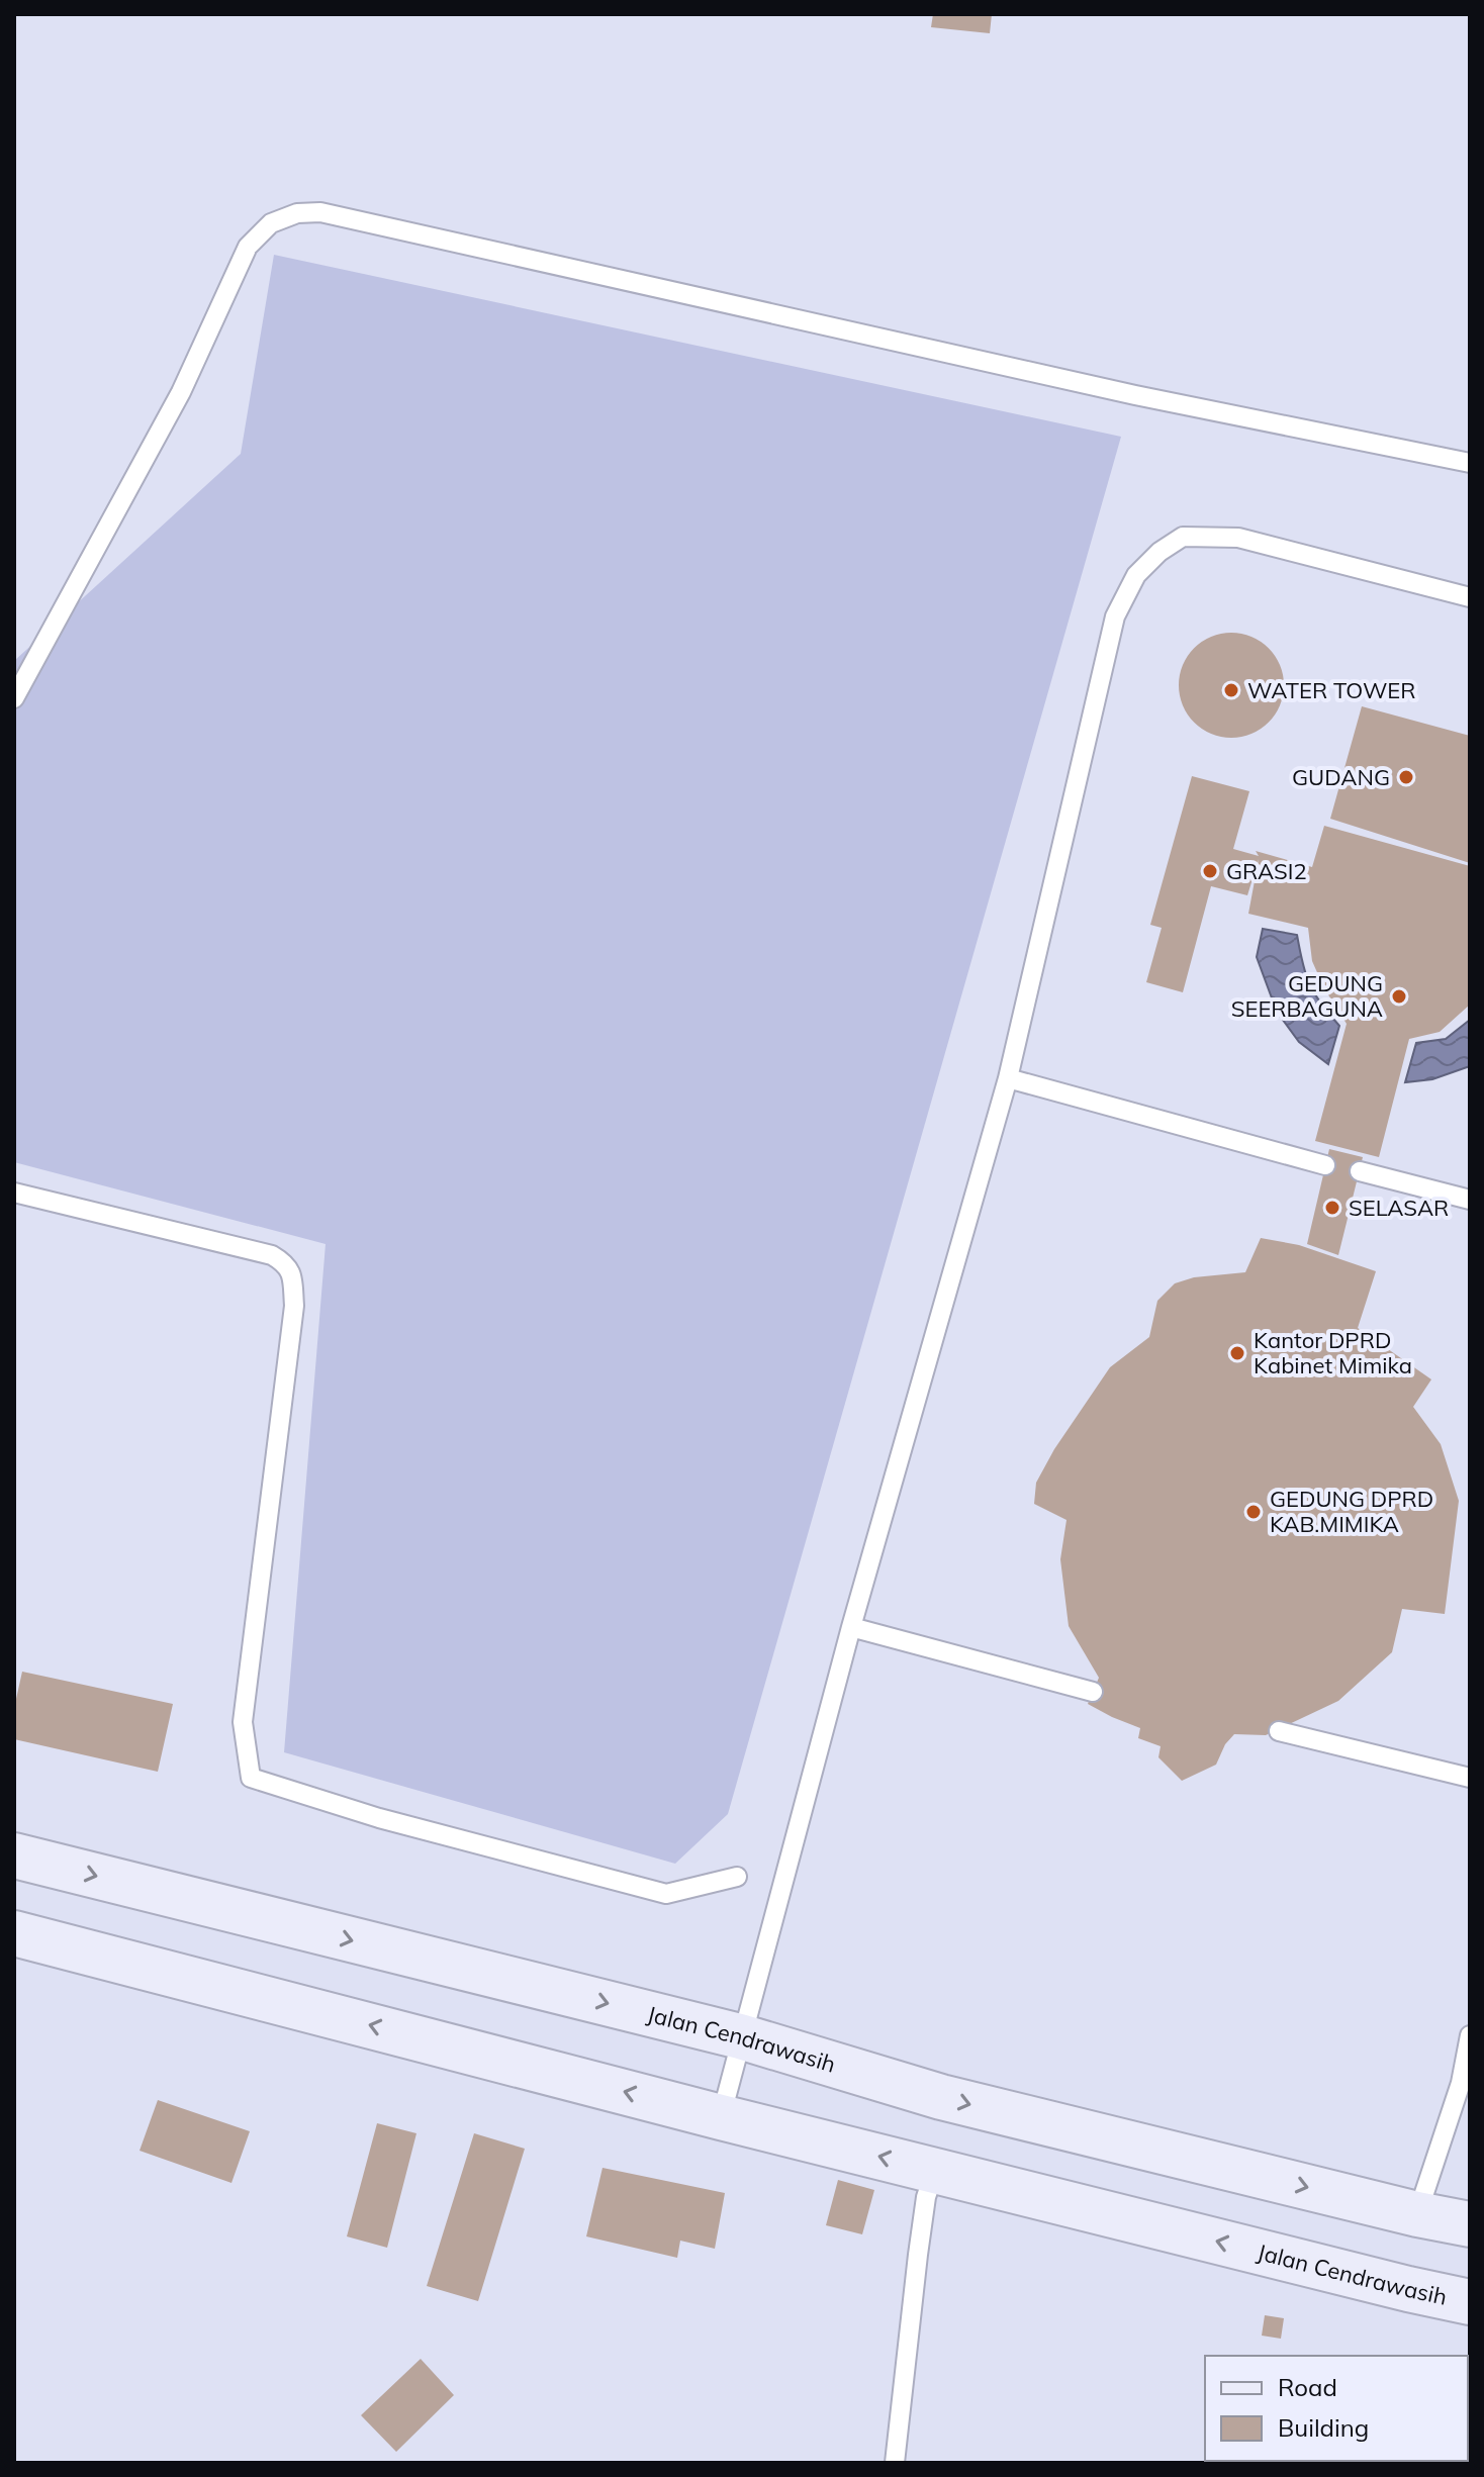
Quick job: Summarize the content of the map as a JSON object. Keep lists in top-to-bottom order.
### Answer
{
  "streets": {
    "main road": ["Jalan Cendrawasih"]
  },
  "places": [
    "WATER TOWER",
    "GUDANG",
    "GRASI2",
    "GEDUNG SEERBAGUNA",
    "SELASAR",
    "Kantor DPRD Kabinet Mimika",
    "GEDUNG DPRD KAB.MIMIKA"
  ],
  "legend": ["Road", "Building"]
}
